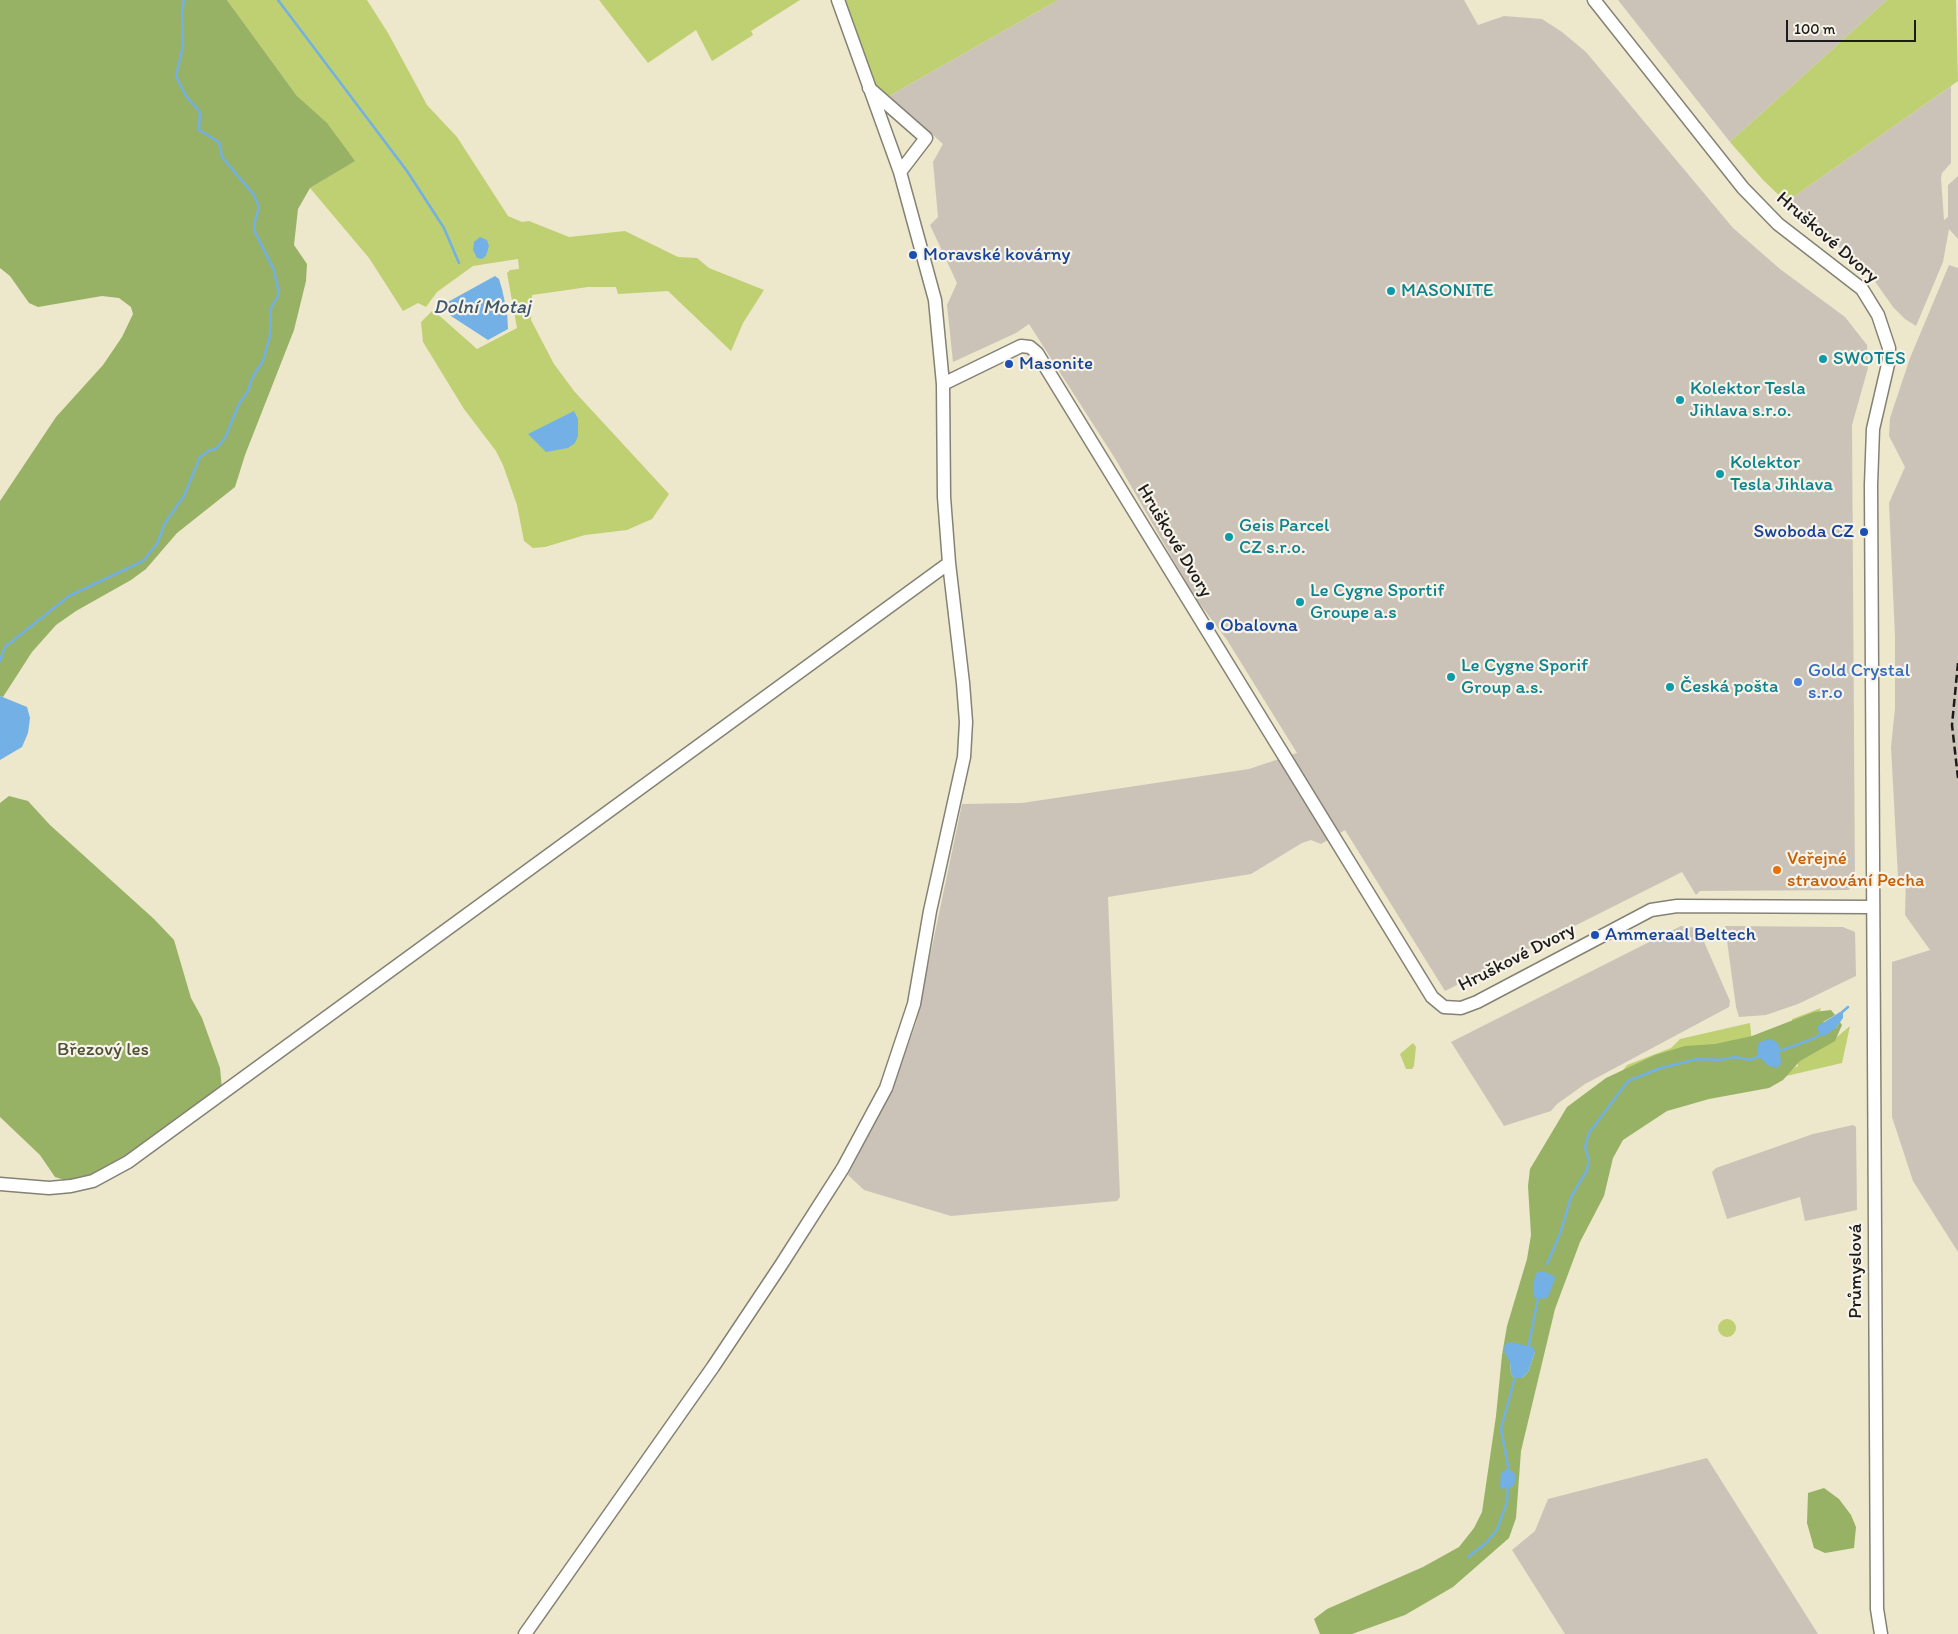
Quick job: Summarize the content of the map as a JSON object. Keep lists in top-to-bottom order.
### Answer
{
  "streets": {
    "street": ["Hruškové Dvory", "Průmyslová"]
  },
  "crossings": [
    ["Hruškové Dvory", "Průmyslová"]
  ],
  "water": ["Dolní Motaj"],
  "parks": ["Březový les"],
  "places": [
    "Moravské kovárny",
    "MASONITE",
    "SWOTES",
    "Masonite",
    "Kolektor Tesla Jihlava s.r.o.",
    "Kolektor Tesla Jihlava",
    "Swoboda CZ",
    "Geis Parcel CZ s.r.o.",
    "Le Cygne Sportif Groupe a.s",
    "Obalovna",
    "Le Cygne Sporif Group a.s.",
    "Gold Crystal s.r.o",
    "Česká pošta",
    "Veřejné stravování Pecha",
    "Ammeraal Beltech"
  ],
  "scale_bar": "100 m"
}
